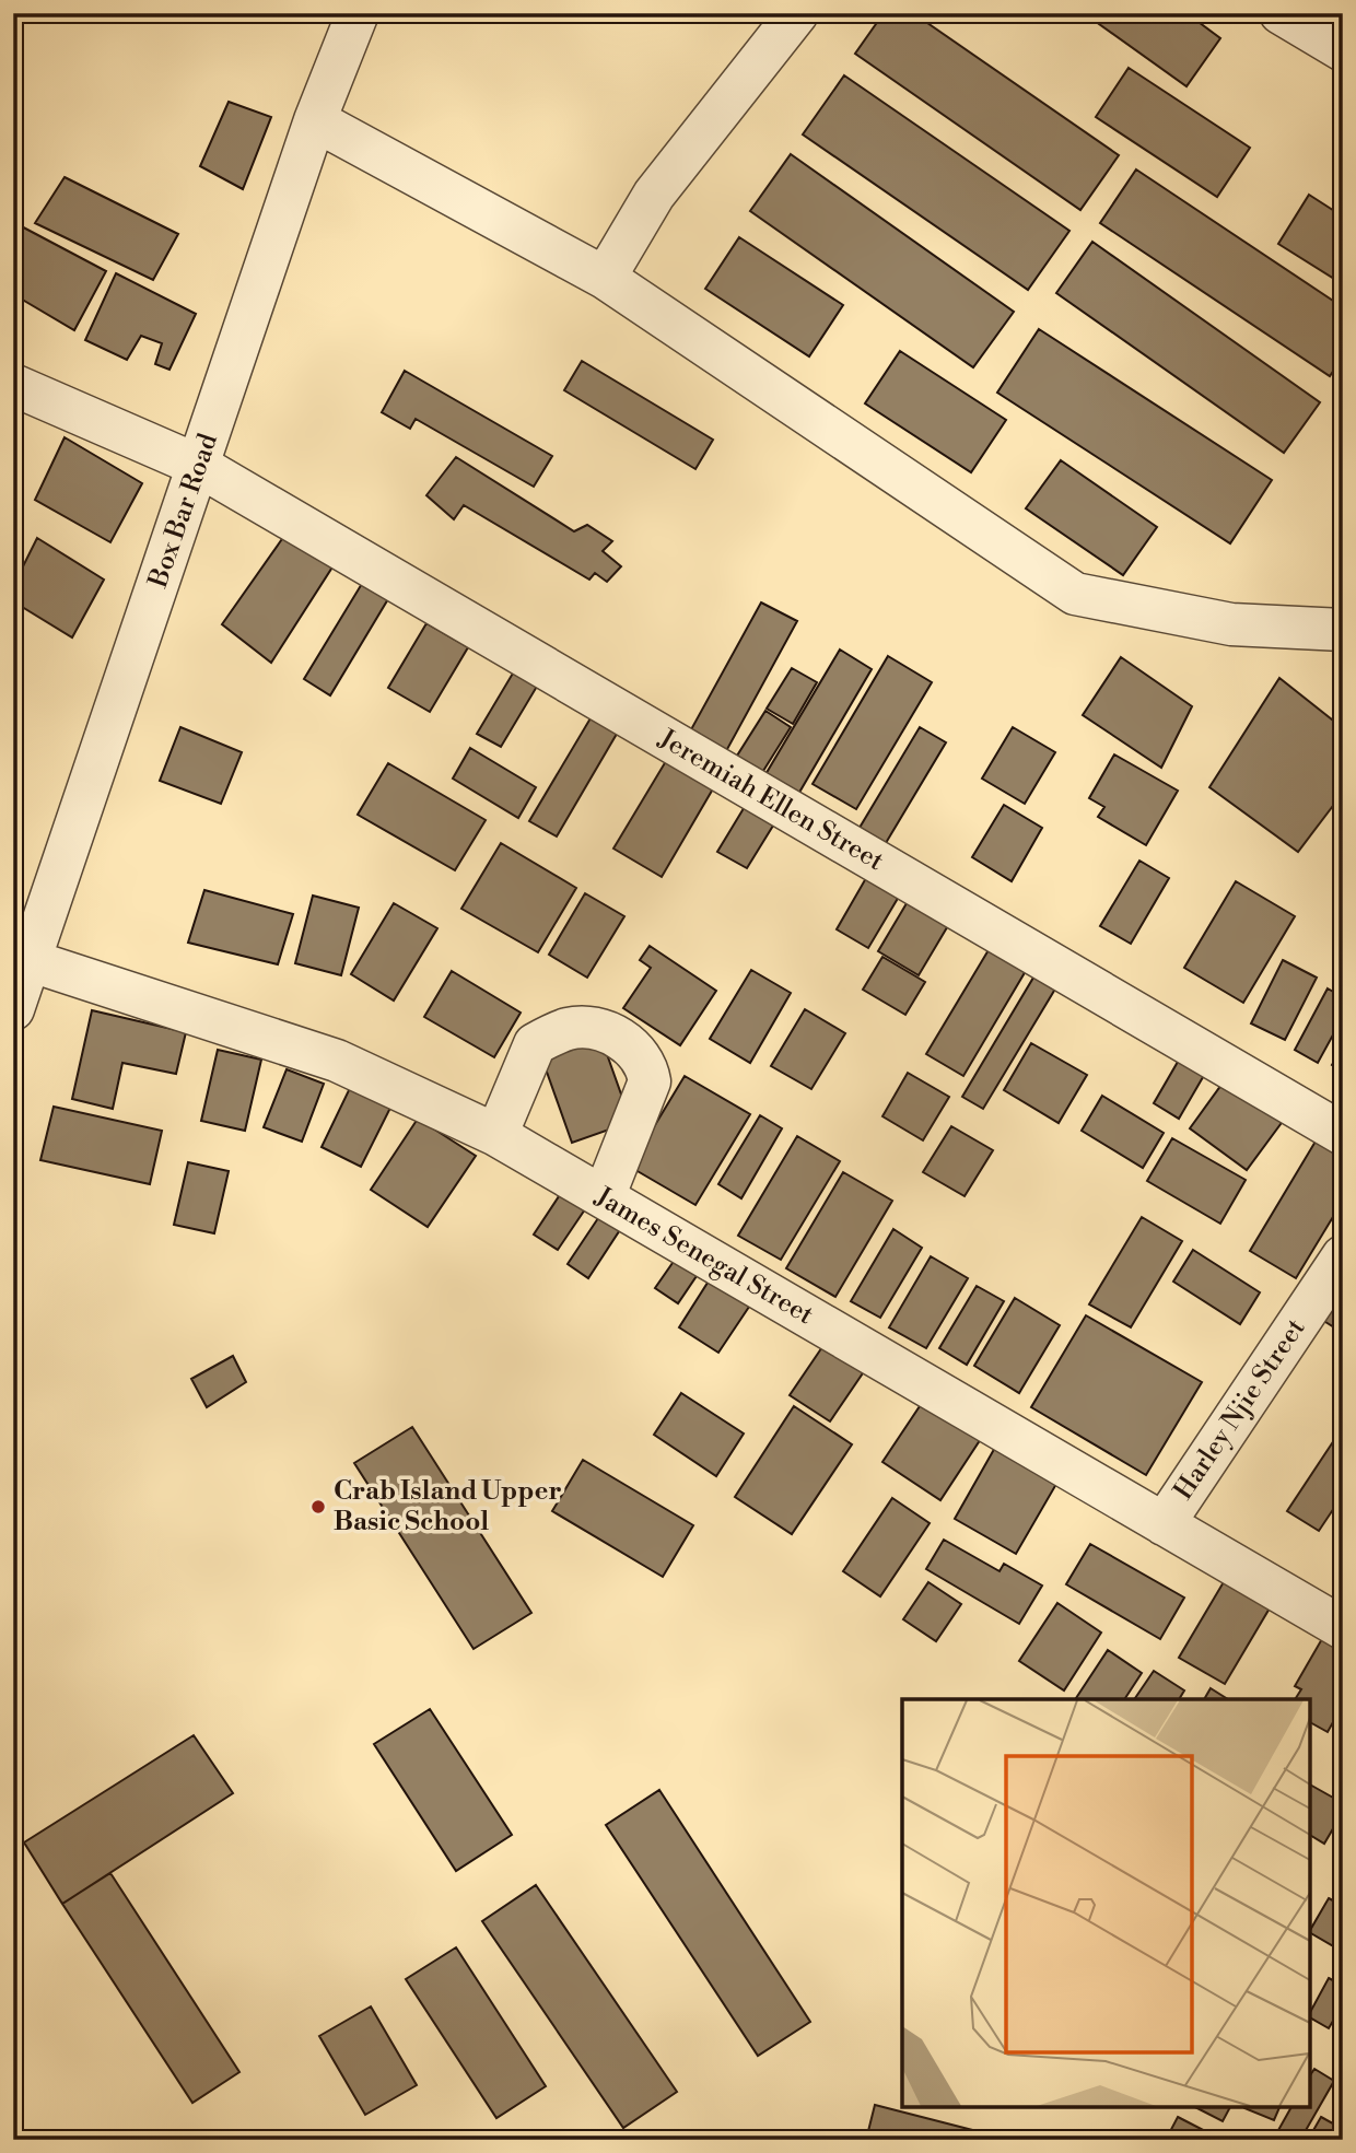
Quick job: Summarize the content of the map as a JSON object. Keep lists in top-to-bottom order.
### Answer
{
  "streets": {
    "street": [
      "Box Bar Road",
      "Jeremiah Ellen Street",
      "James Senegal Street",
      "Harley Njie Street"
    ]
  },
  "crossings": [
    ["Box Bar Road", "Jeremiah Ellen Street"],
    ["Box Bar Road", "James Senegal Street"],
    ["James Senegal Street", "Harley Njie Street"]
  ],
  "places": ["Crab Island Upper Basic School"]
}
